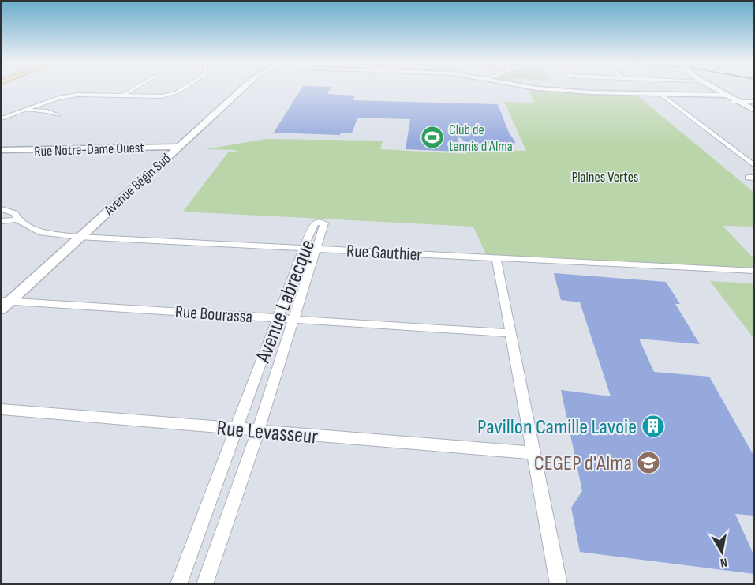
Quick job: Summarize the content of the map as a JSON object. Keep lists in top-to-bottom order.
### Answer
{
  "streets": {
    "street": [
      "Rue Notre-Dame Ouest",
      "Avenue Bégin Sud",
      "Rue Gauthier",
      "Avenue Labrecque",
      "Rue Bourassa",
      "Rue Levasseur"
    ]
  },
  "crossings": [
    ["Rue Notre-Dame Ouest", "Avenue Bégin Sud"],
    ["Avenue Bégin Sud", "Rue Gauthier"],
    ["Avenue Bégin Sud", "Rue Bourassa"],
    ["Rue Gauthier", "Avenue Labrecque"],
    ["Avenue Labrecque", "Rue Bourassa"],
    ["Avenue Labrecque", "Rue Levasseur"]
  ],
  "parks": ["Plaines Vertes"],
  "places": {
    "sports": ["Club de tennis d'Alma"],
    "building": ["Pavillon Camille Lavoie"],
    "school or university": ["CEGEP d'Alma"]
  },
  "north": "bottom"
}
